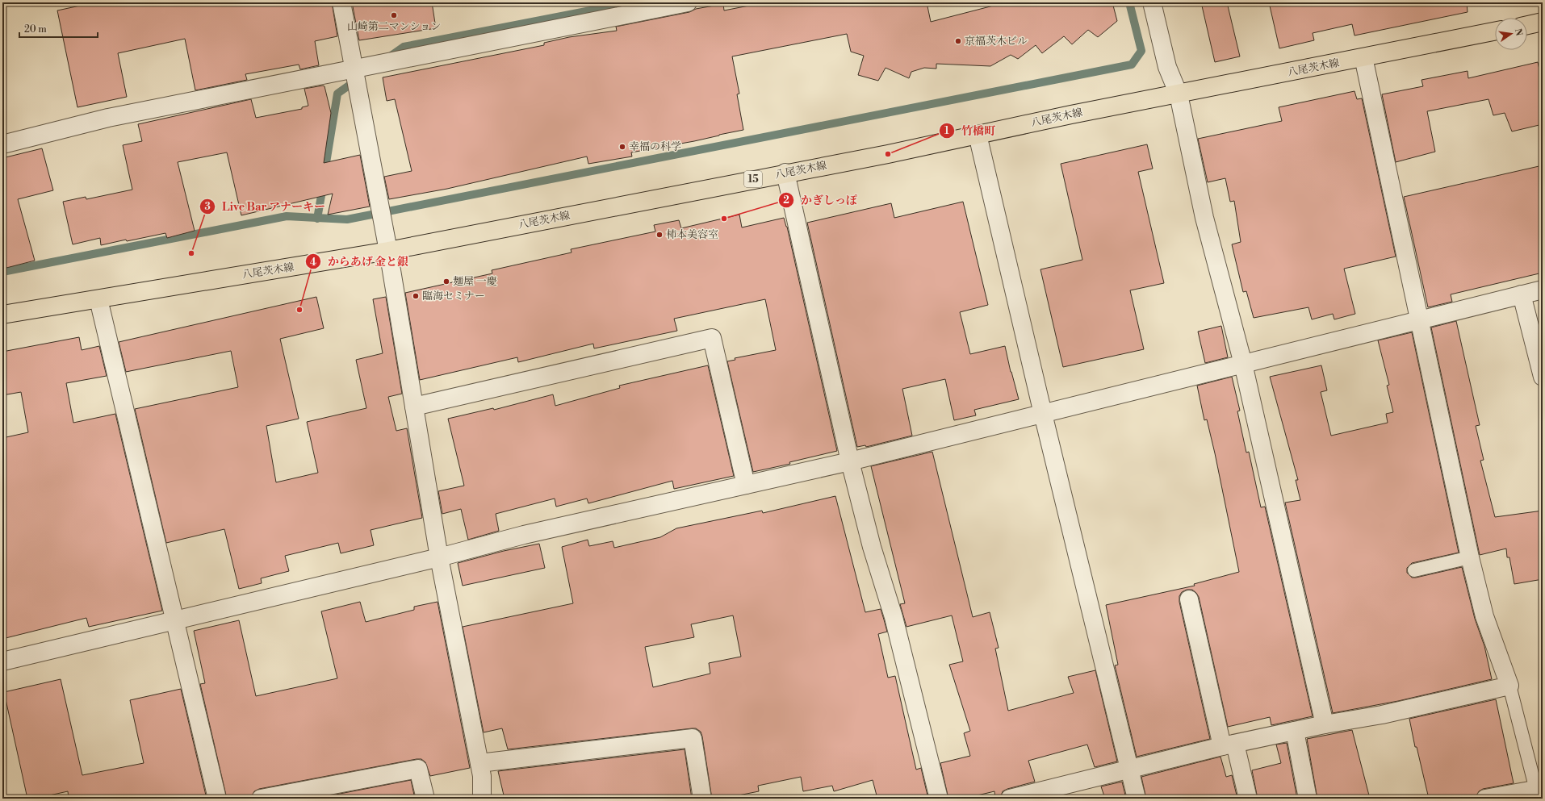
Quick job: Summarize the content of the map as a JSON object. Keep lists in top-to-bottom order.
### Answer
{
  "streets": {
    "main road": ["八尾茨木線", "15"]
  },
  "places": [
    "山崎第二マンション",
    "京福茨木ビル",
    "幸福の科学",
    "竹橋町",
    "かぎしっぽ",
    "柿本美容室",
    "Live Bar アナーキー",
    "麺屋 一慶",
    "臨海セミナー",
    "からあげ 金と銀"
  ],
  "scale_bar": "20 m",
  "north": "right"
}
